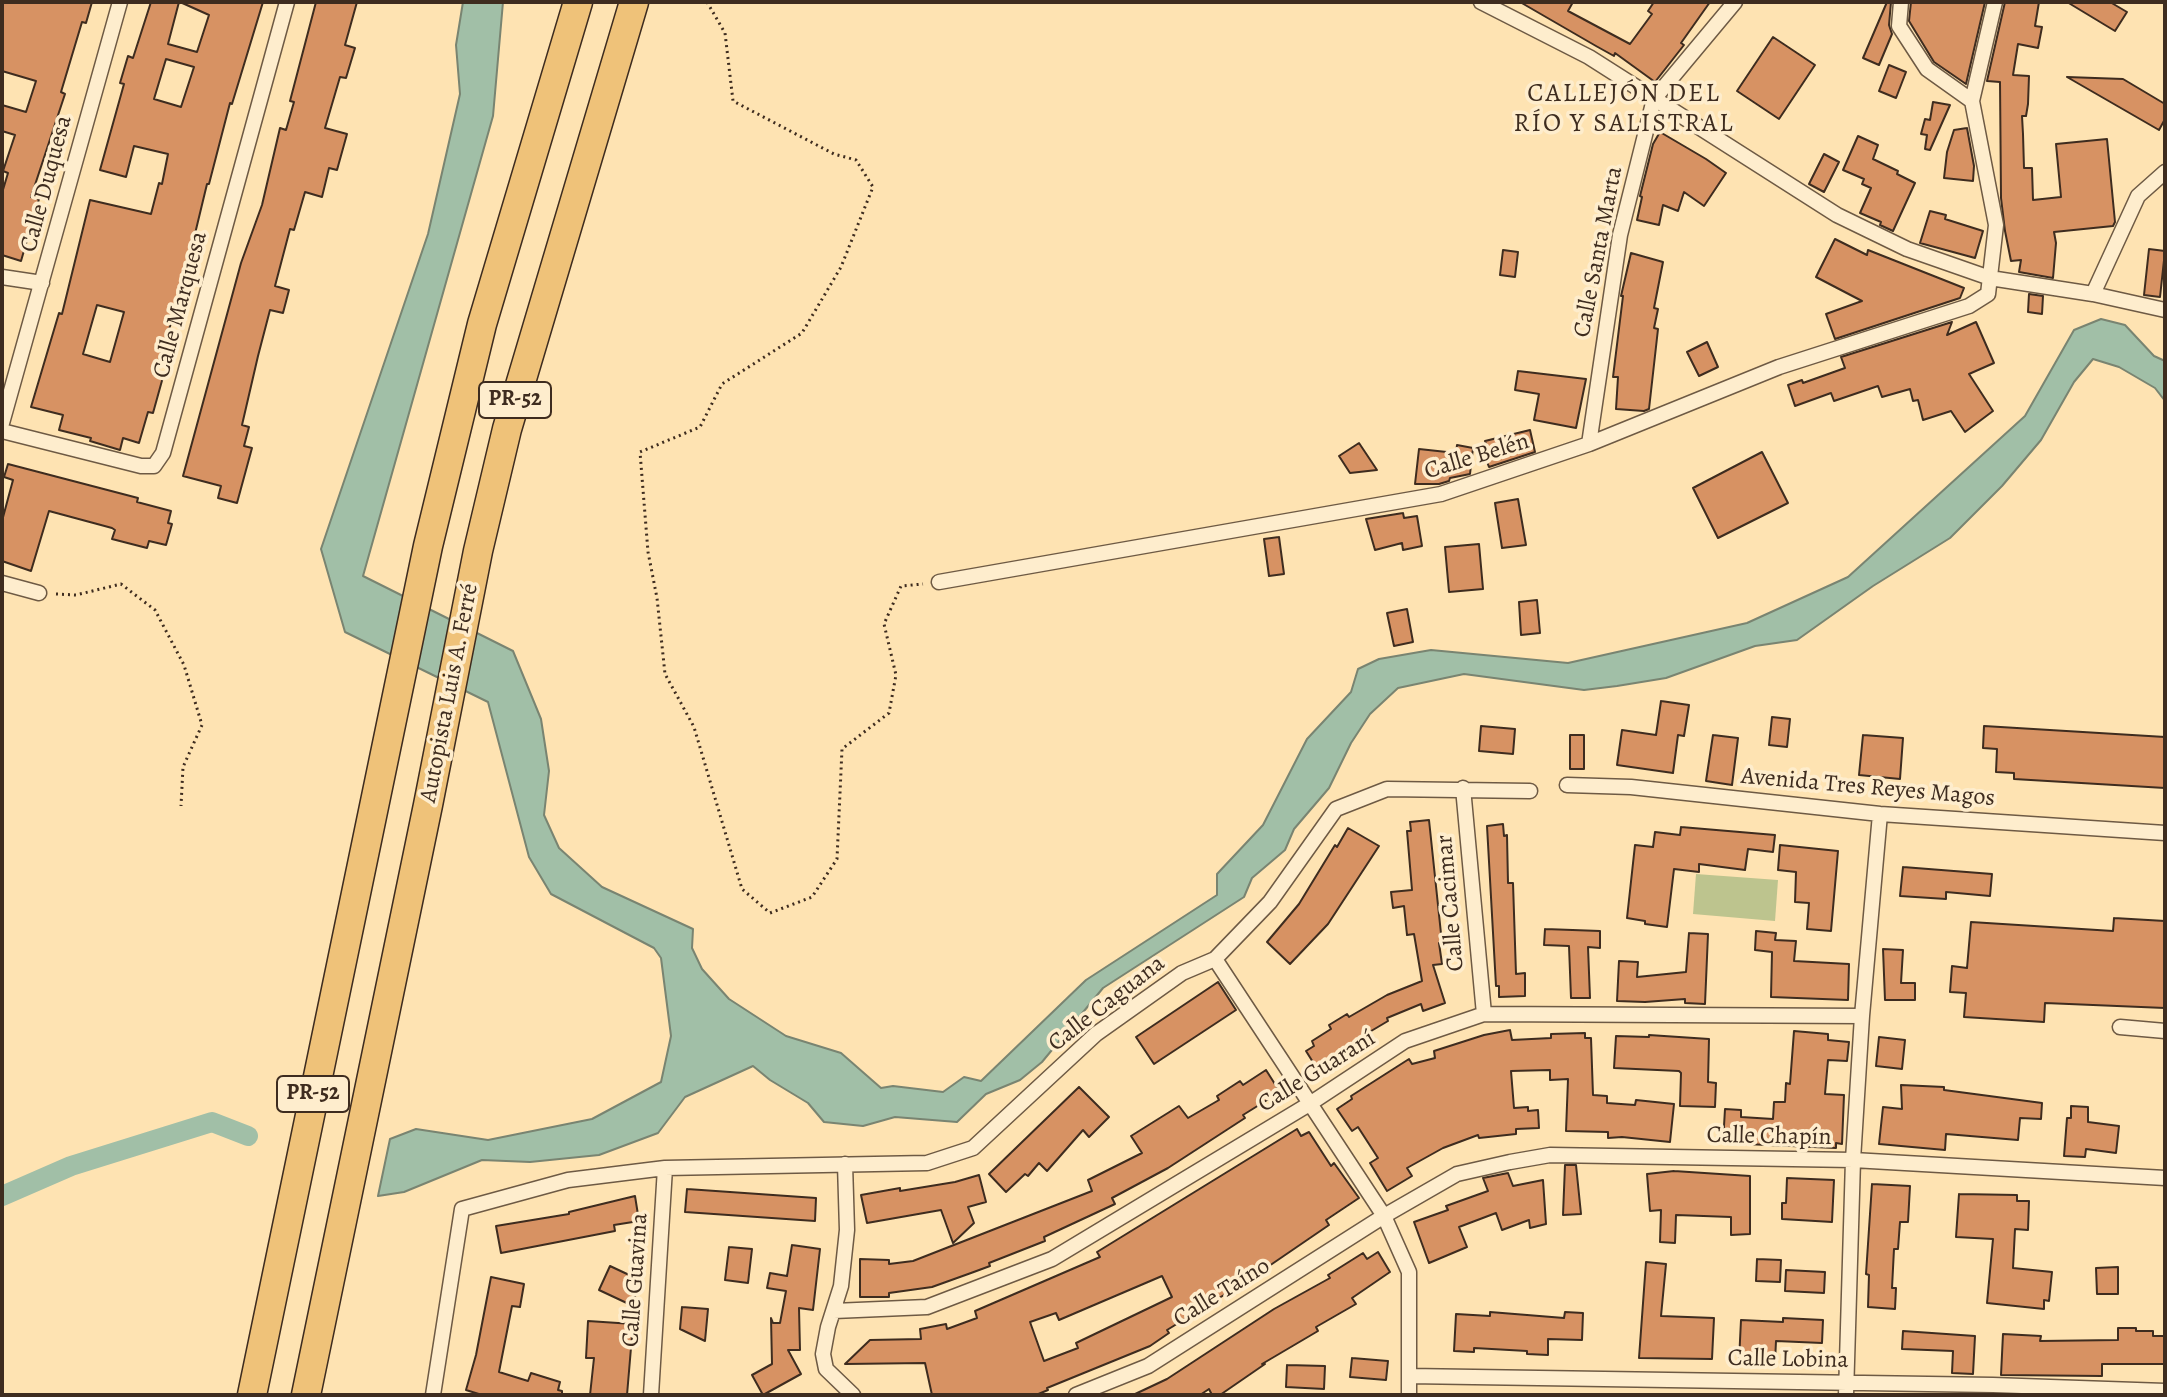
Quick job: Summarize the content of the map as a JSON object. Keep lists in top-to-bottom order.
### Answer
{
  "streets": {
    "highway": ["PR-52", "Autopista Luis A. Ferré"],
    "street": [
      "Calle Duquesa",
      "Calle Santa Marta",
      "Calle Marquesa",
      "Calle Belén",
      "Avenida Tres Reyes Magos",
      "Calle Cacimar",
      "Calle Caguana",
      "Calle Guaraní",
      "Calle Chapín",
      "Calle Guavina",
      "Calle Taíno",
      "Calle Lobina"
    ]
  },
  "crossings": [
    ["Calle Santa Marta", "Calle Belén"],
    ["Calle Cacimar", "Calle Caguana"],
    ["Calle Cacimar", "Calle Guaraní"],
    ["Calle Caguana", "Calle Guavina"],
    ["Calle Chapín", "Calle Taíno"]
  ],
  "districts": ["CALLEJÓN DEL RÍO Y SALISTRAL"]
}
